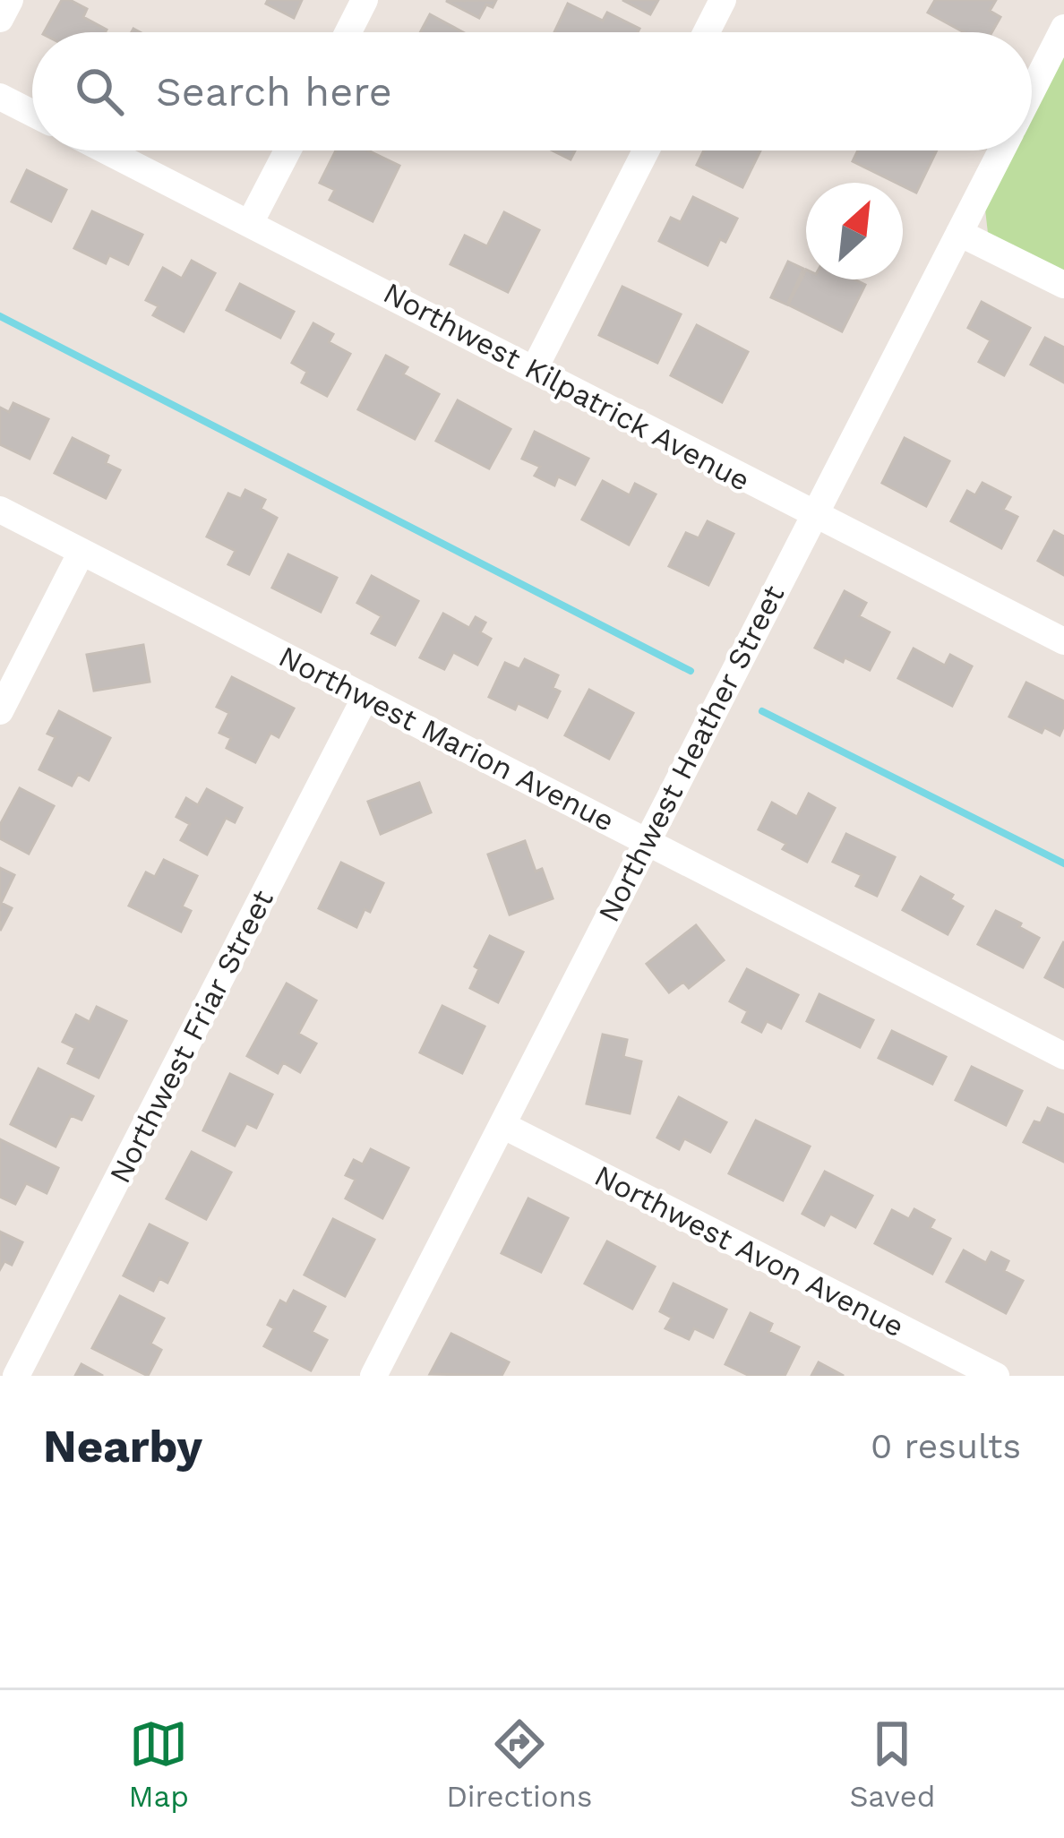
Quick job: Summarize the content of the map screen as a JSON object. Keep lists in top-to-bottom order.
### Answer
{
  "streets": {
    "street": [
      "Northwest Kilpatrick Avenue",
      "Northwest Marion Avenue",
      "Northwest Heather Street",
      "Northwest Friar Street",
      "Northwest Avon Avenue"
    ]
  },
  "crossings": [
    ["Northwest Kilpatrick Avenue", "Northwest Heather Street"],
    ["Northwest Marion Avenue", "Northwest Heather Street"],
    ["Northwest Marion Avenue", "Northwest Friar Street"],
    ["Northwest Heather Street", "Northwest Avon Avenue"]
  ],
  "north": "top right",
  "page": {
    "search": "Search here",
    "heading": ["Nearby", "0 results"],
    "nav": ["Map", "Directions", "Saved"]
  }
}
